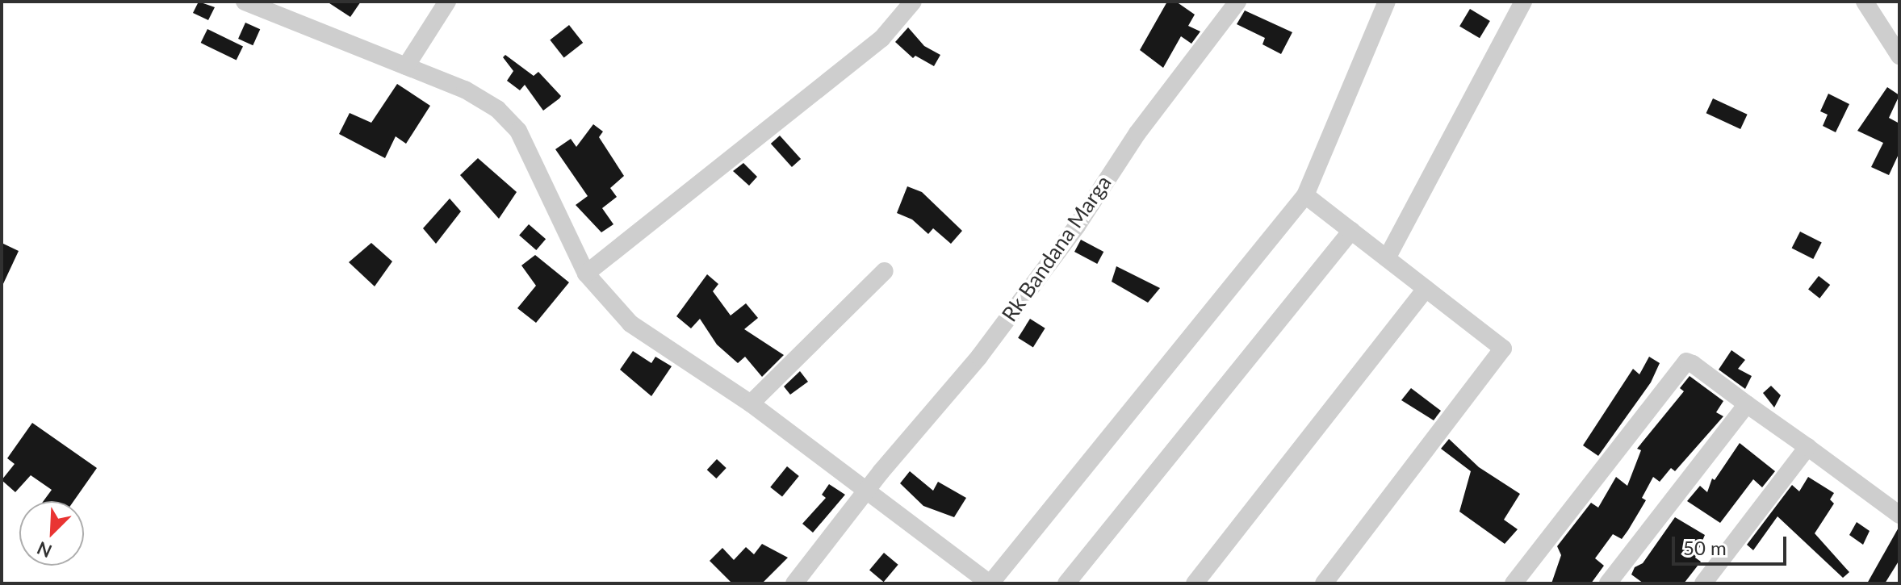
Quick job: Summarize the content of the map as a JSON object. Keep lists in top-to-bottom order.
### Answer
{
  "streets": {
    "street": ["Rk Bandana Marga"]
  },
  "scale_bar": "50 m",
  "north": "bottom left"
}
